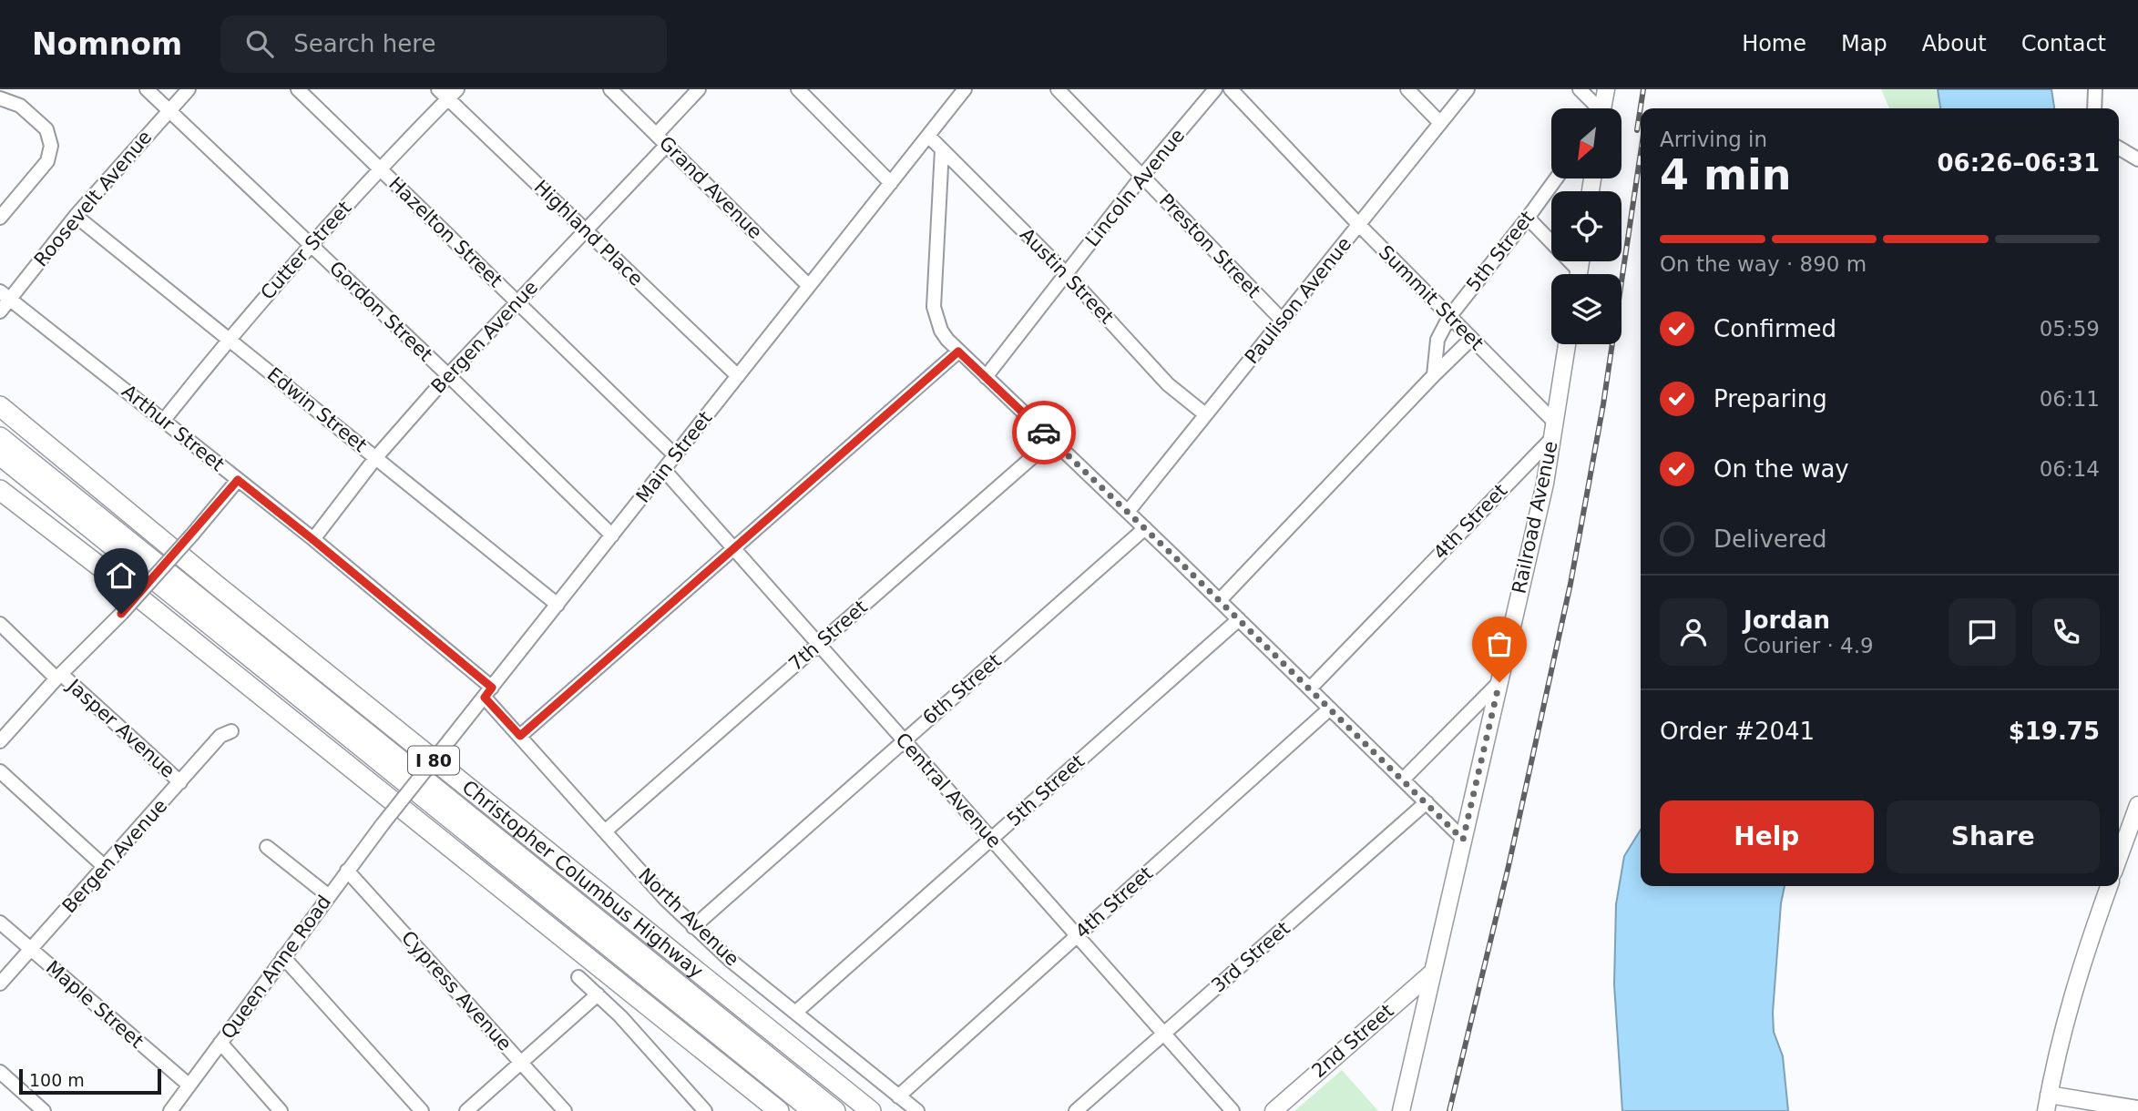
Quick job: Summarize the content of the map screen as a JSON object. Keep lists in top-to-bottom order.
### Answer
{
  "streets": {
    "highway": ["I 80", "Christopher Columbus Highway"],
    "main road": ["Railroad Avenue", "2nd Street"],
    "street": [
      "Grand Avenue",
      "Lincoln Avenue",
      "Roosevelt Avenue",
      "Hazelton Street",
      "Highland Place",
      "Preston Street",
      "Cutter Street",
      "5th Street",
      "Austin Street",
      "Summit Street",
      "Paulison Avenue",
      "Gordon Street",
      "Bergen Avenue",
      "Edwin Street",
      "Arthur Street",
      "Main Street",
      "4th Street",
      "7th Street",
      "6th Street",
      "Jasper Avenue",
      "Central Avenue",
      "North Avenue",
      "3rd Street",
      "Queen Anne Road",
      "Cypress Avenue",
      "Maple Street"
    ]
  },
  "crossings": [
    ["Grand Avenue", "Bergen Avenue"],
    ["Grand Avenue", "Main Street"],
    ["Lincoln Avenue", "Preston Street"],
    ["Lincoln Avenue", "Austin Street"],
    ["Roosevelt Avenue", "Gordon Street"],
    ["Roosevelt Avenue", "Edwin Street"],
    ["Roosevelt Avenue", "Arthur Street"],
    ["Hazelton Street", "Cutter Street"],
    ["Hazelton Street", "Bergen Avenue"],
    ["Hazelton Street", "Main Street"],
    ["Highland Place", "Cutter Street"],
    ["Highland Place", "Bergen Avenue"],
    ["Highland Place", "Main Street"],
    ["Preston Street", "Paulison Avenue"],
    ["Cutter Street", "Gordon Street"],
    ["Cutter Street", "Edwin Street"],
    ["Cutter Street", "Arthur Street"],
    ["5th Street", "Summit Street"],
    ["5th Street", "Central Avenue"],
    ["5th Street", "North Avenue"],
    ["Austin Street", "Paulison Avenue"],
    ["Austin Street", "Main Street"],
    ["Summit Street", "Paulison Avenue"],
    ["Summit Street", "Railroad Avenue"],
    ["Gordon Street", "Bergen Avenue"],
    ["Gordon Street", "Main Street"],
    ["Bergen Avenue", "Edwin Street"],
    ["Bergen Avenue", "Arthur Street"],
    ["Bergen Avenue", "Jasper Avenue"],
    ["Bergen Avenue", "Maple Street"],
    ["Edwin Street", "Main Street"],
    ["Arthur Street", "Main Street"],
    ["Arthur Street", "North Avenue"],
    ["Main Street", "Central Avenue"],
    ["Main Street", "North Avenue"],
    ["Main Street", "Queen Anne Road"],
    ["Railroad Avenue", "4th Street"],
    ["Railroad Avenue", "2nd Street"],
    ["4th Street", "Central Avenue"],
    ["4th Street", "North Avenue"],
    ["7th Street", "Central Avenue"],
    ["7th Street", "North Avenue"],
    ["6th Street", "Central Avenue"],
    ["6th Street", "North Avenue"],
    ["Central Avenue", "3rd Street"],
    ["Queen Anne Road", "Cypress Avenue"],
    ["Queen Anne Road", "Maple Street"]
  ],
  "scale_bar": "100 m",
  "north": "bottom left",
  "page": {
    "header": "Nomnom",
    "search": "Search here",
    "nav": [
      "Home",
      "Map",
      "About",
      "Contact"
    ],
    "heading": ["4 min", "Arriving in", "06:26–06:31"],
    "panel": [
      "Jordan",
      "Courier · 4.9",
      "Order #2041",
      "$19.75"
    ],
    "bar": "On the way · 890 m",
    "list": [
      ["Confirmed", "05:59"],
      ["Preparing", "06:11"],
      ["On the way", "06:14"],
      "Delivered"
    ],
    "buttons": ["Help", "Share"],
    "scale": "100 m"
  }
}
